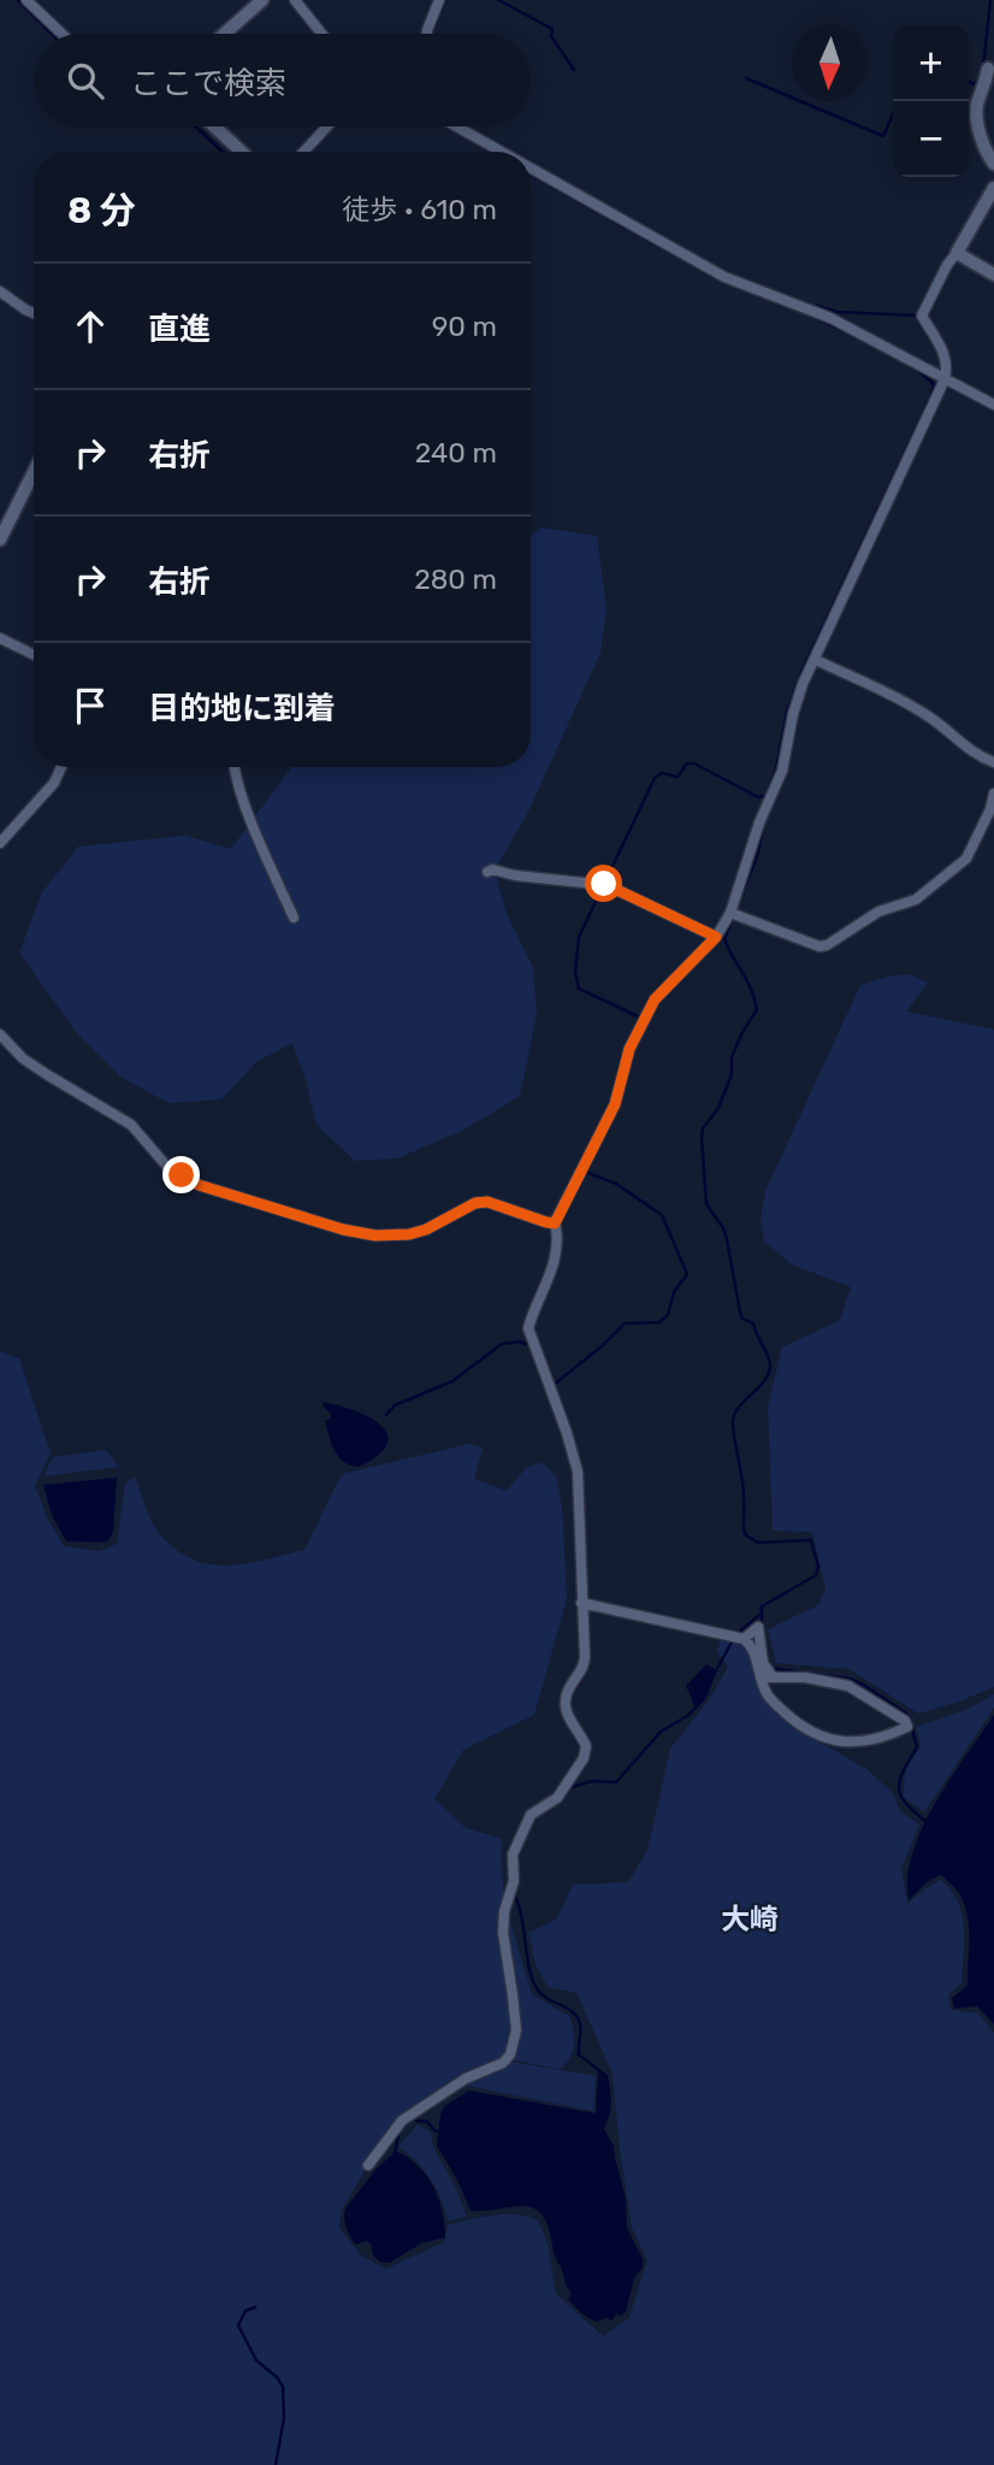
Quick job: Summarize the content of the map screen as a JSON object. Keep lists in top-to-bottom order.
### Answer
{
  "districts": ["大崎"],
  "north": "bottom",
  "page": {
    "map_buttons": ["+", "−"],
    "search": "ここで検索",
    "heading": ["8 分", "徒歩 · 610 m"],
    "list": [
      ["直進", "90 m"],
      ["右折", "240 m"],
      ["右折", "280 m"],
      "目的地に到着"
    ]
  }
}
